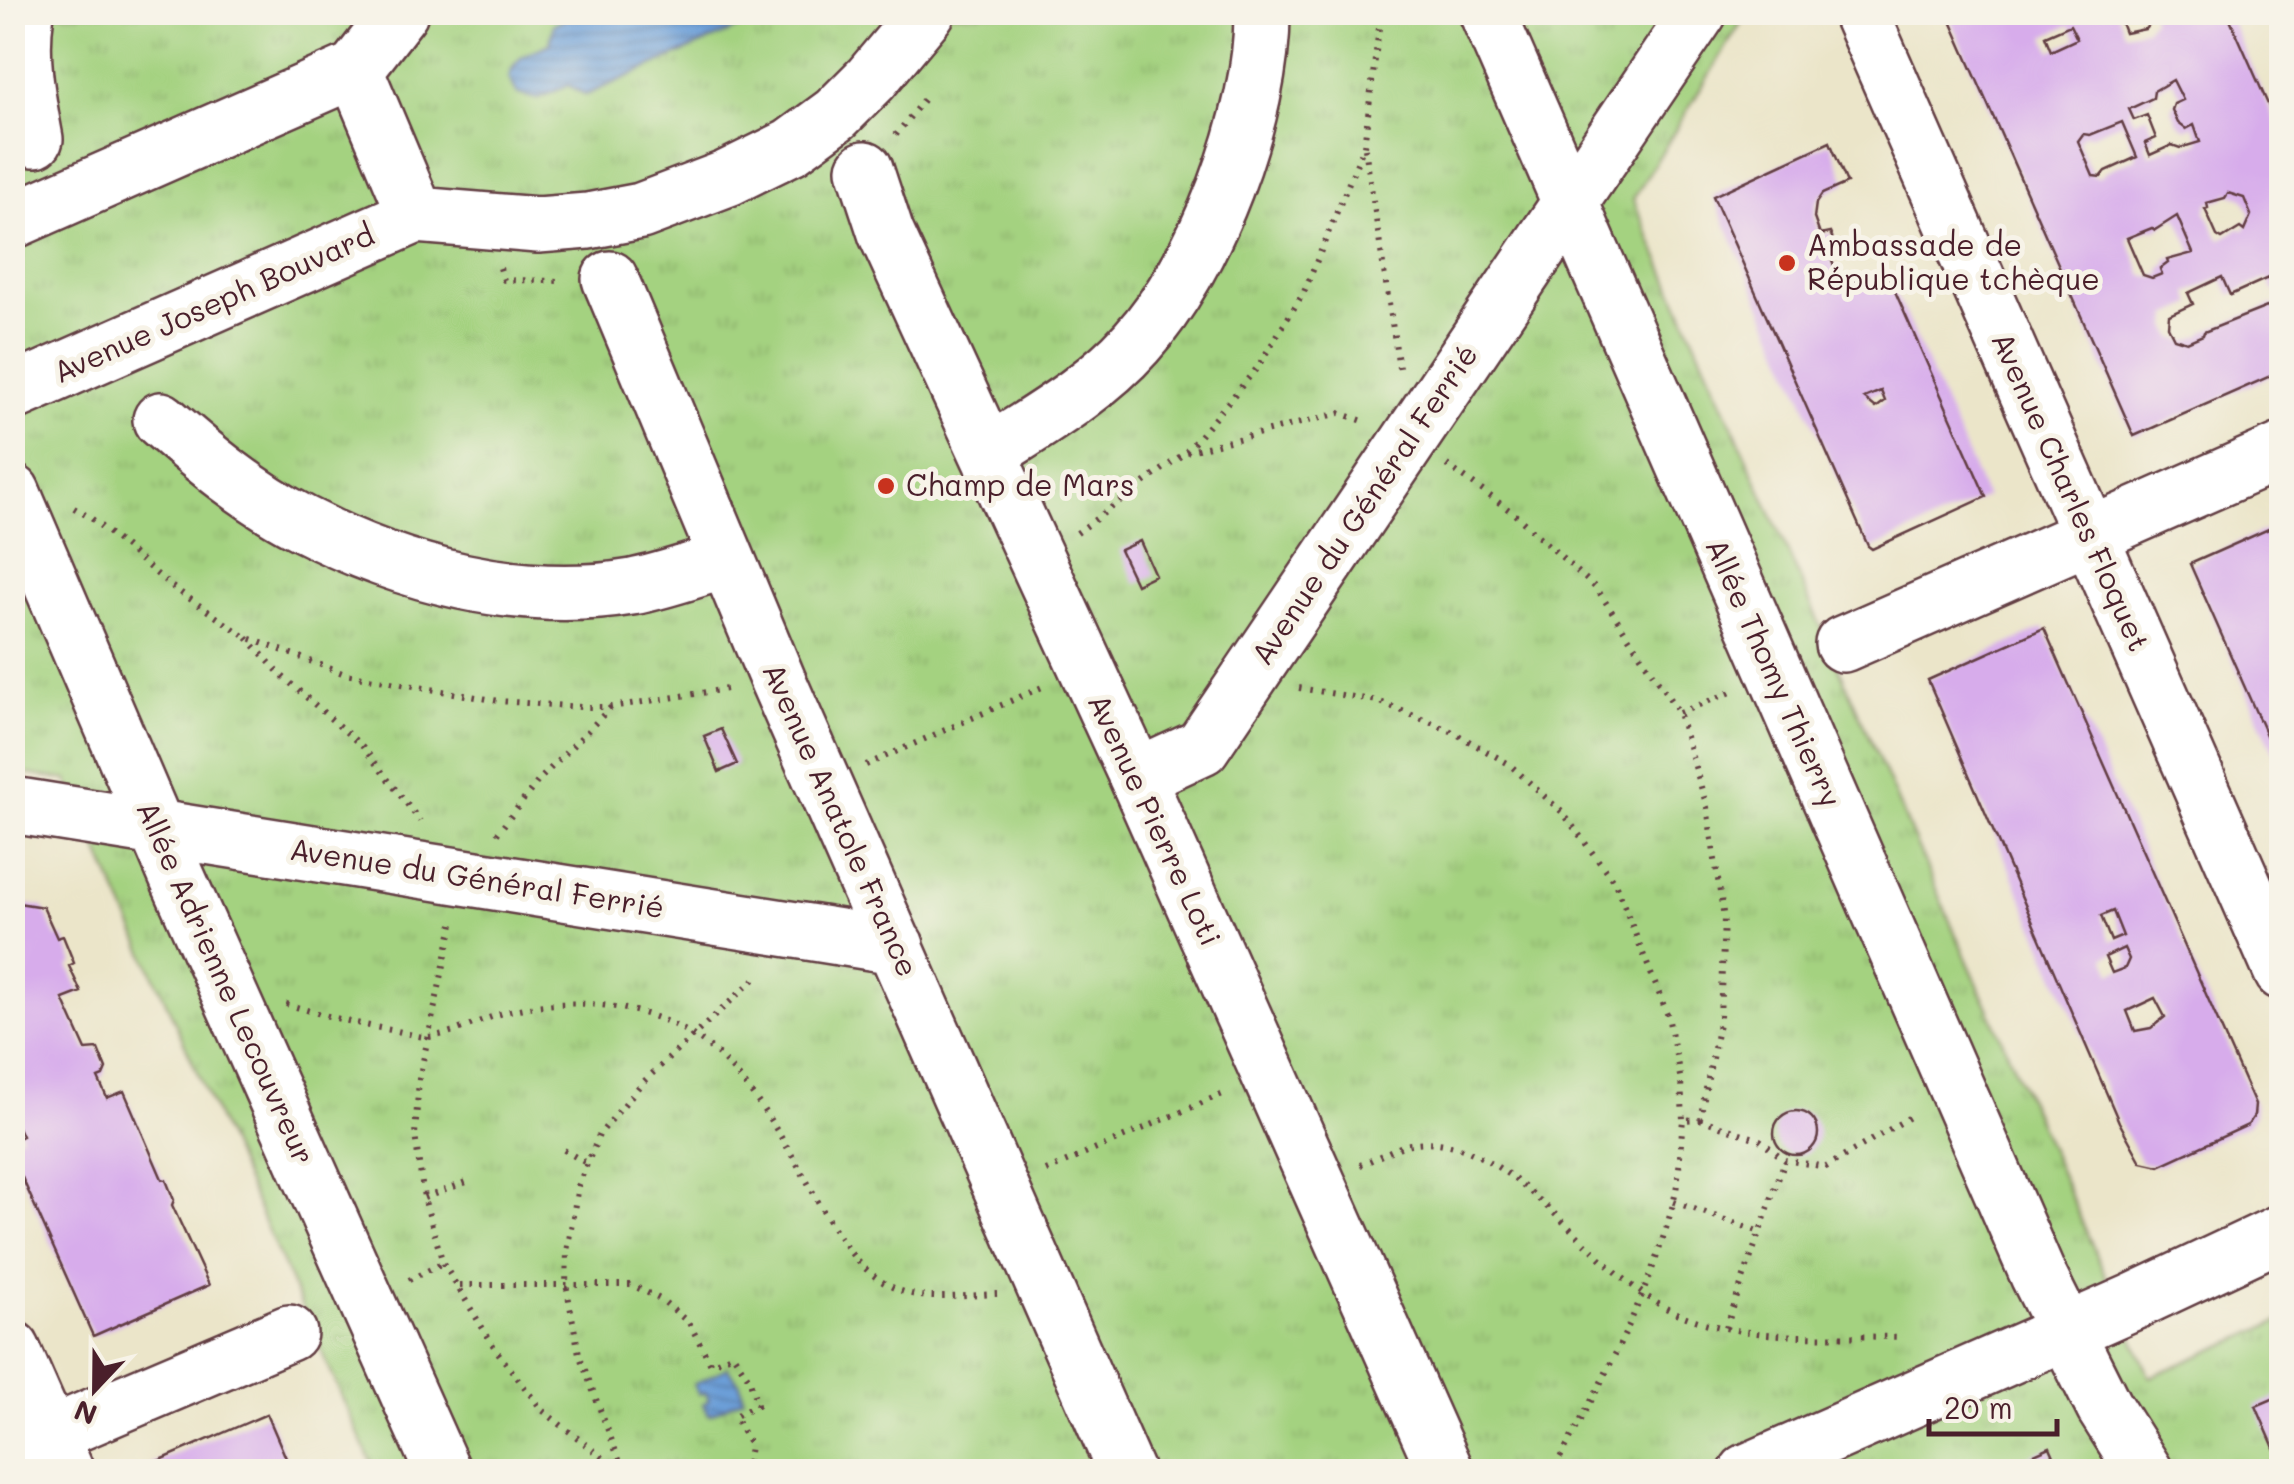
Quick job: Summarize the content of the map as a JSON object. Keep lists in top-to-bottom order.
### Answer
{
  "streets": {
    "street": [
      "Avenue Joseph Bouvard",
      "Avenue Charles Floquet",
      "Avenue du Général Ferrié",
      "Allée Thomy Thierry",
      "Avenue Anatole France",
      "Avenue Pierre Loti",
      "Allée Adrienne Lecouvreur"
    ]
  },
  "crossings": [
    ["Avenue du Général Ferrié", "Allée Thomy Thierry"],
    ["Avenue du Général Ferrié", "Avenue Anatole France"],
    ["Avenue du Général Ferrié", "Avenue Pierre Loti"],
    ["Avenue du Général Ferrié", "Allée Adrienne Lecouvreur"]
  ],
  "places": ["Ambassade de République tchèque", "Champ de Mars"],
  "scale_bar": "20 m",
  "north": "bottom"
}
